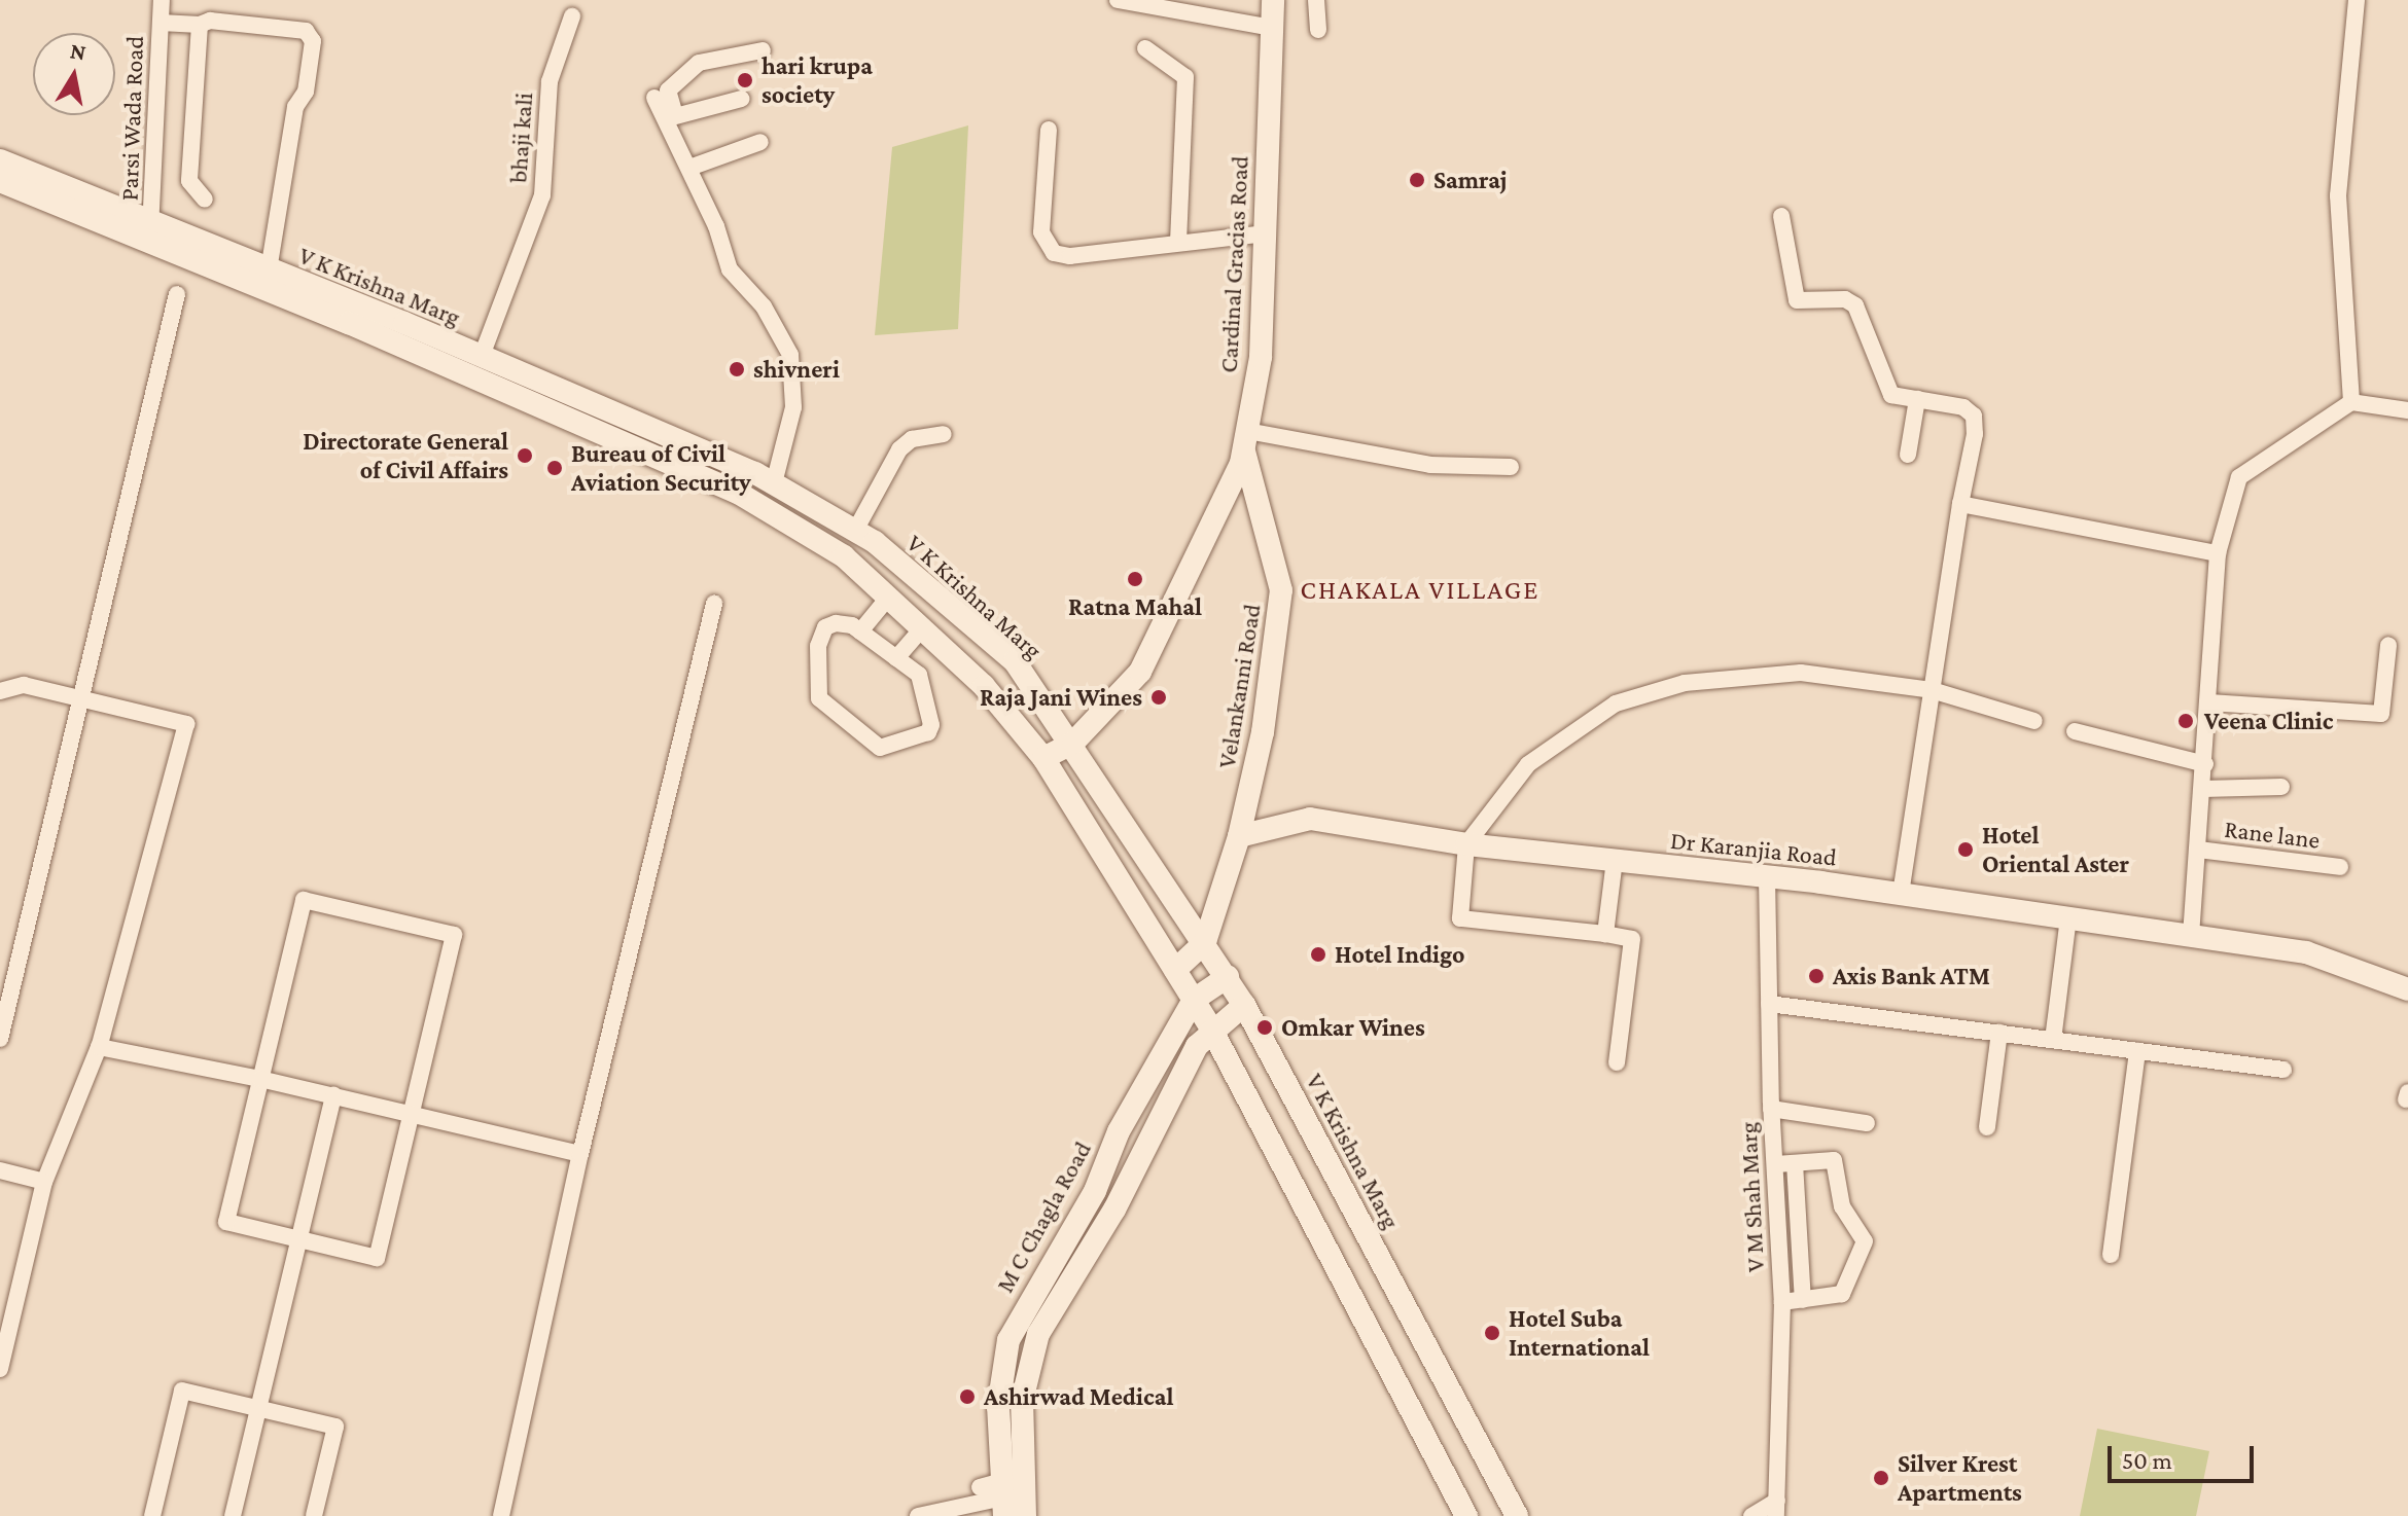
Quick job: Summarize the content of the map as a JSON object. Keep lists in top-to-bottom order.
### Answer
{
  "streets": {
    "main road": [
      "Cardinal Gracias Road",
      "V K Krishna Marg",
      "Velankanni Road",
      "Dr Karanjia Road",
      "M C Chagla Road"
    ],
    "street": [
      "Parsi Wada Road",
      "bhaji kali",
      "Rane lane",
      "V M Shah Marg"
    ]
  },
  "crossings": [
    ["Parsi Wada Road", "V K Krishna Marg"],
    ["bhaji kali", "V K Krishna Marg"],
    ["Cardinal Gracias Road", "V K Krishna Marg"],
    ["Cardinal Gracias Road", "Velankanni Road"],
    ["V K Krishna Marg", "M C Chagla Road"],
    ["Velankanni Road", "Dr Karanjia Road"],
    ["Dr Karanjia Road", "V M Shah Marg"]
  ],
  "districts": ["CHAKALA VILLAGE"],
  "places": [
    "hari krupa society",
    "Samraj",
    "shivneri",
    "Directorate General of Civil Affairs",
    "Bureau of Civil Aviation Security",
    "Ratna Mahal",
    "Raja Jani Wines",
    "Veena Clinic",
    "Hotel Oriental Aster",
    "Hotel Indigo",
    "Axis Bank ATM",
    "Omkar Wines",
    "Hotel Suba International",
    "Ashirwad Medical",
    "Silver Krest Apartments"
  ],
  "scale_bar": "50 m",
  "north": "top"
}
